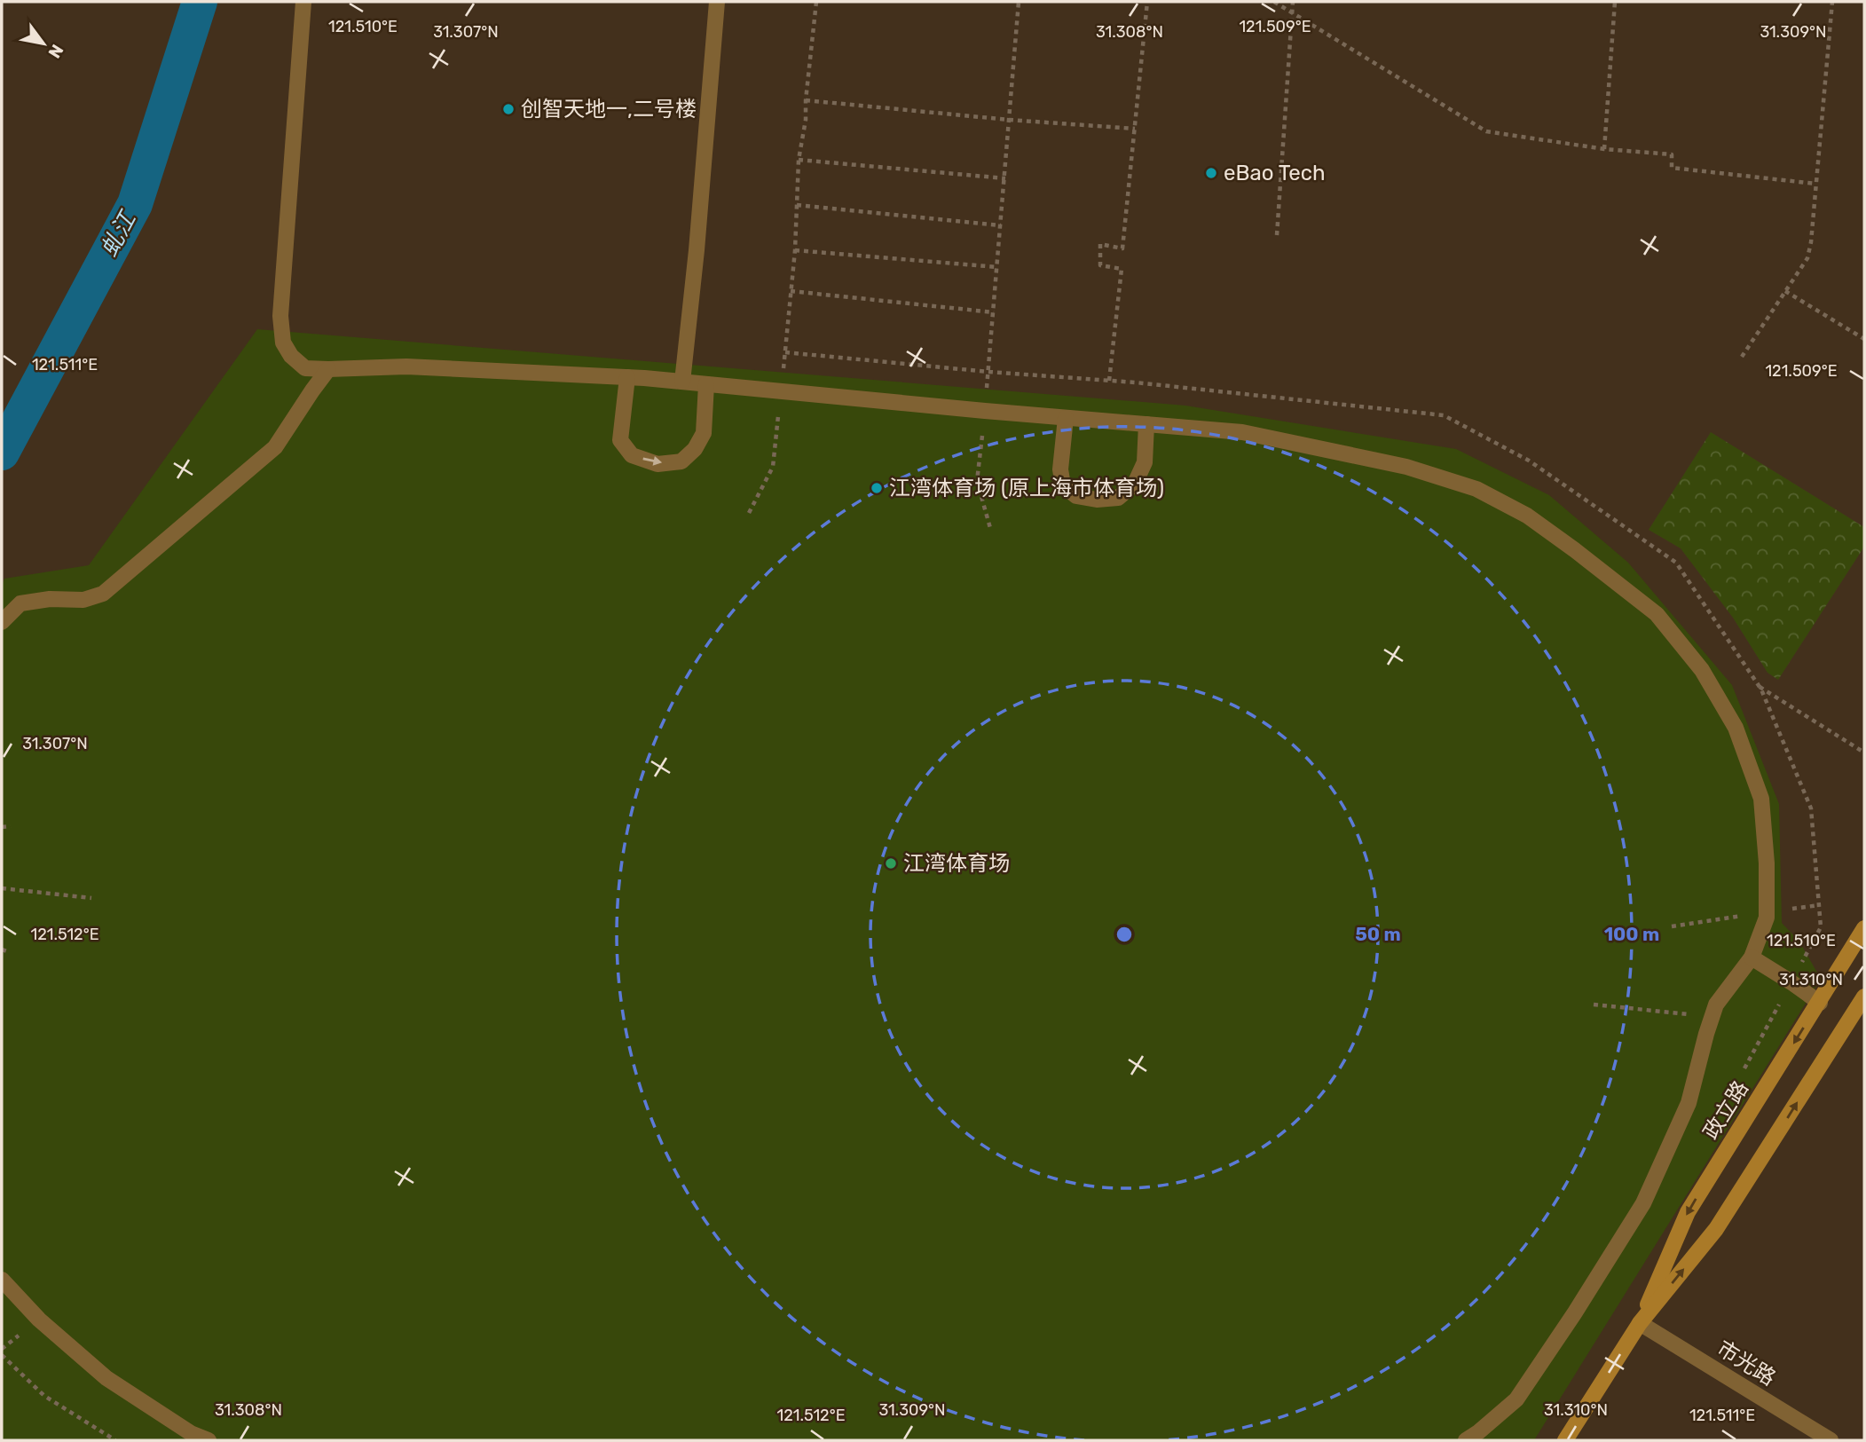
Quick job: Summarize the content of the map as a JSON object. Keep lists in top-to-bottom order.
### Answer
{
  "streets": {
    "main road": ["政立路"],
    "street": ["市光路"]
  },
  "crossings": [
    ["政立路", "市光路"]
  ],
  "water": ["虬江"],
  "places": [
    "创智天地一,二号楼",
    "eBao Tech",
    "江湾体育场 (原上海市体育场)",
    "江湾体育场"
  ],
  "north": "bottom right",
  "coordinates": [
    "121.510°E",
    "121.509°E",
    "31.307°N",
    "31.308°N",
    "31.309°N",
    "121.511°E",
    "121.512°E",
    "31.310°N"
  ],
  "rings": ["50 m", "100 m"]
}
